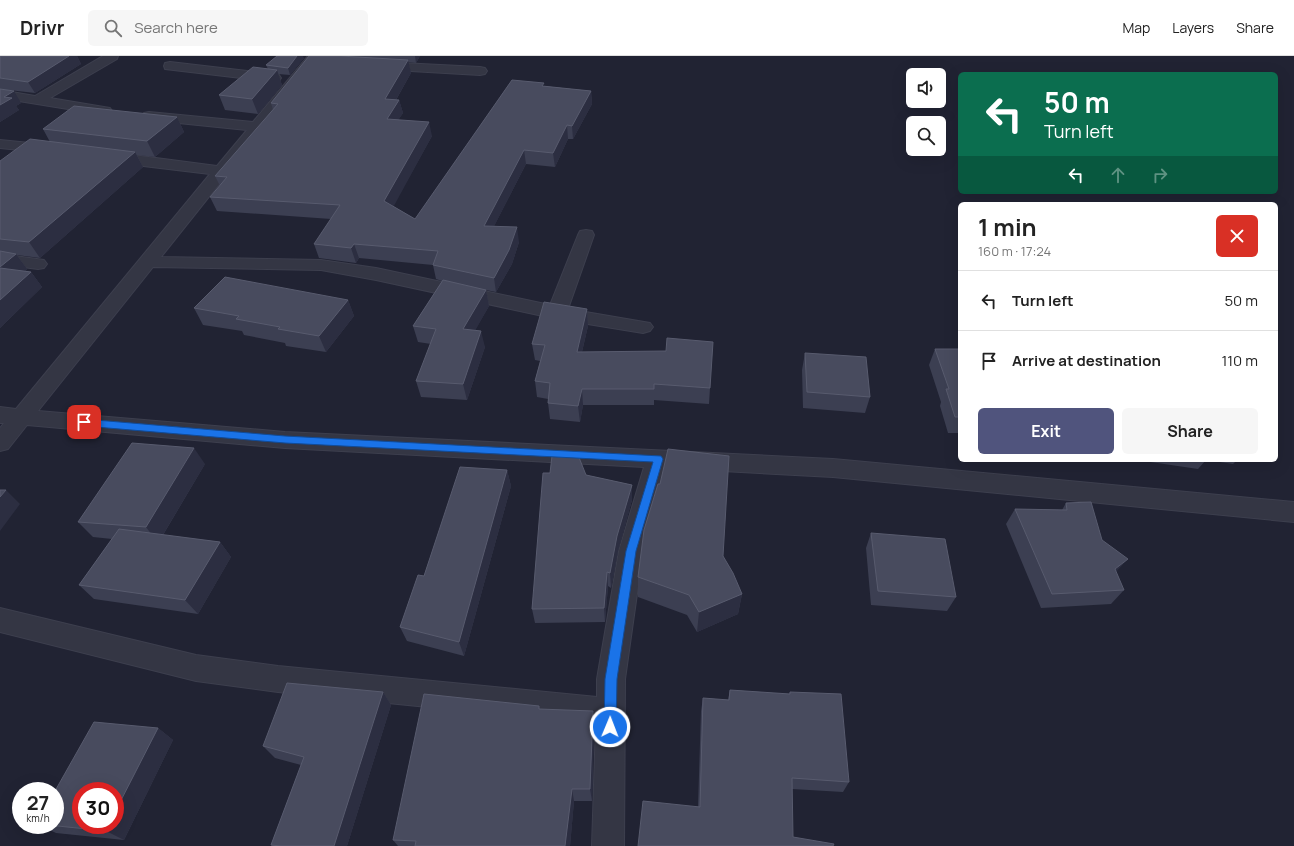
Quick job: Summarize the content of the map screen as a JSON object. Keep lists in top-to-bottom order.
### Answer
{
  "page": {
    "header": "Drivr",
    "search": "Search here",
    "nav": ["Map", "Layers", "Share"],
    "turn": ["50 m", "Turn left"],
    "heading": ["1 min", "160 m · 17:24"],
    "list": [
      {
        "name": "Turn left",
        "value": "50 m"
      },
      {
        "name": "Arrive at destination",
        "value": "110 m"
      }
    ],
    "buttons": ["Exit", "Share"],
    "speed": "27 km/h",
    "limit": "30"
  }
}
